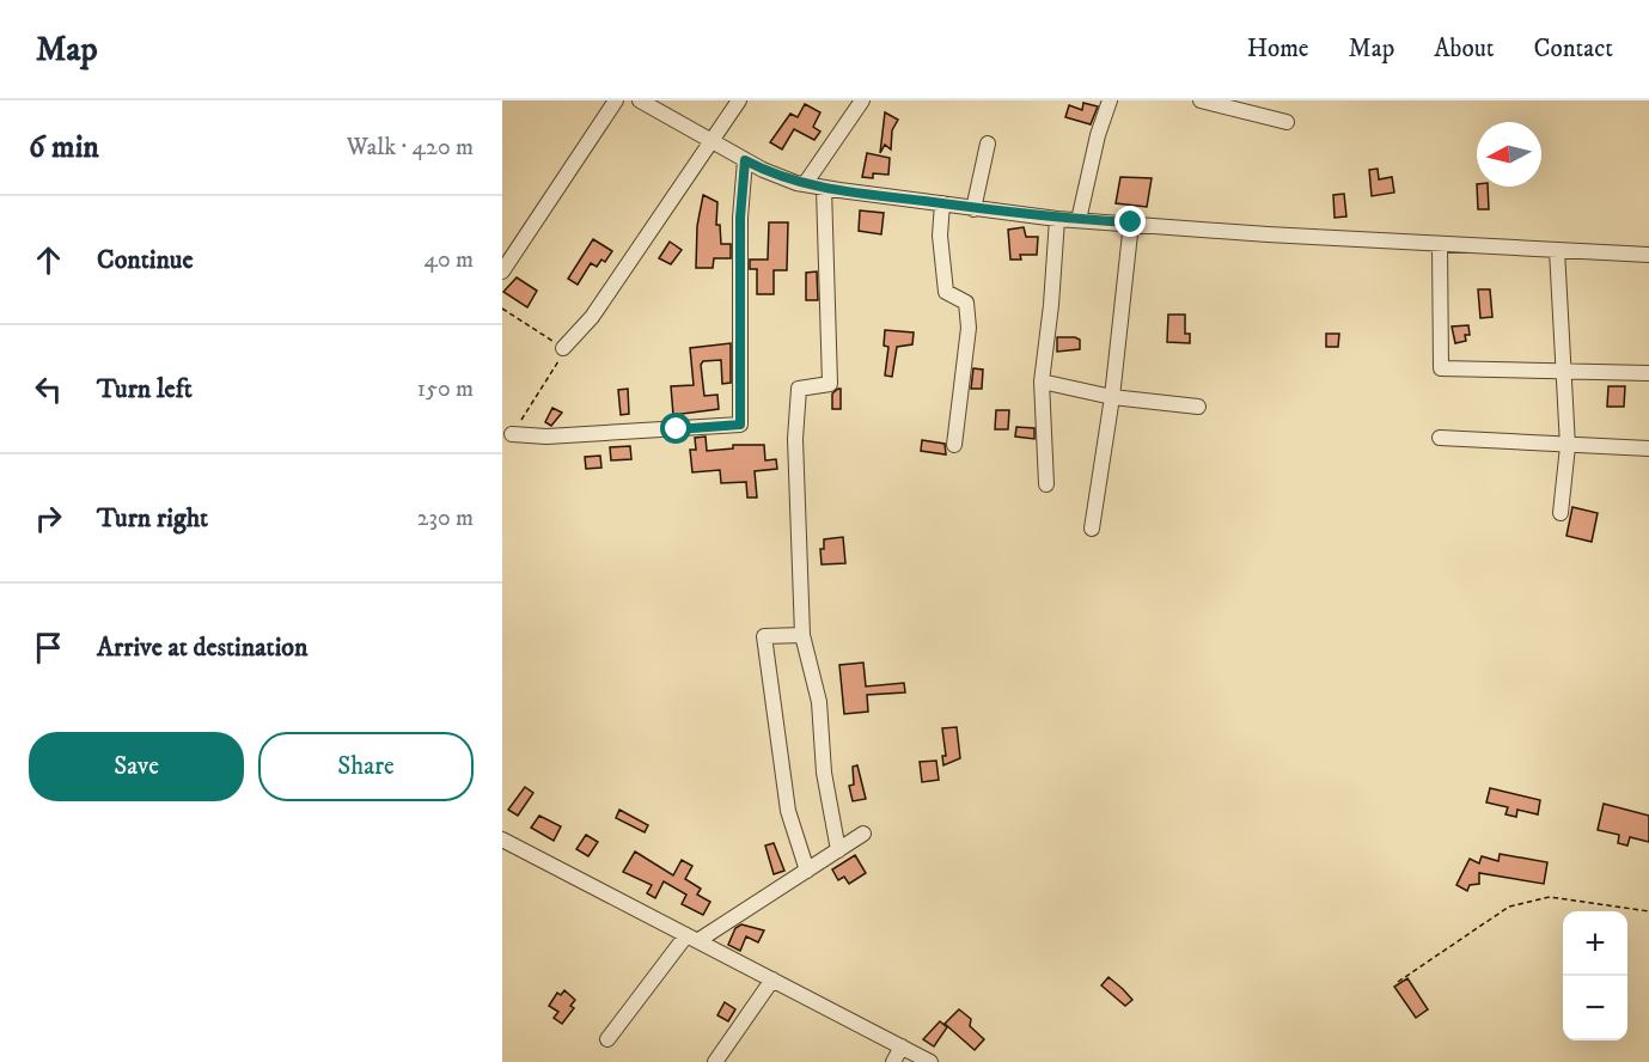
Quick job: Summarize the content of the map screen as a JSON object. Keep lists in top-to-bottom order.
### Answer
{
  "north": "left",
  "page": {
    "header": "Map",
    "nav": [
      "Home",
      "Map",
      "About",
      "Contact"
    ],
    "heading": ["6 min", "Walk · 420 m"],
    "list": [
      ["Continue", "40 m"],
      ["Turn left", "150 m"],
      ["Turn right", "230 m"],
      "Arrive at destination"
    ],
    "buttons": ["Save", "Share"],
    "map_buttons": ["+", "−"]
  }
}
